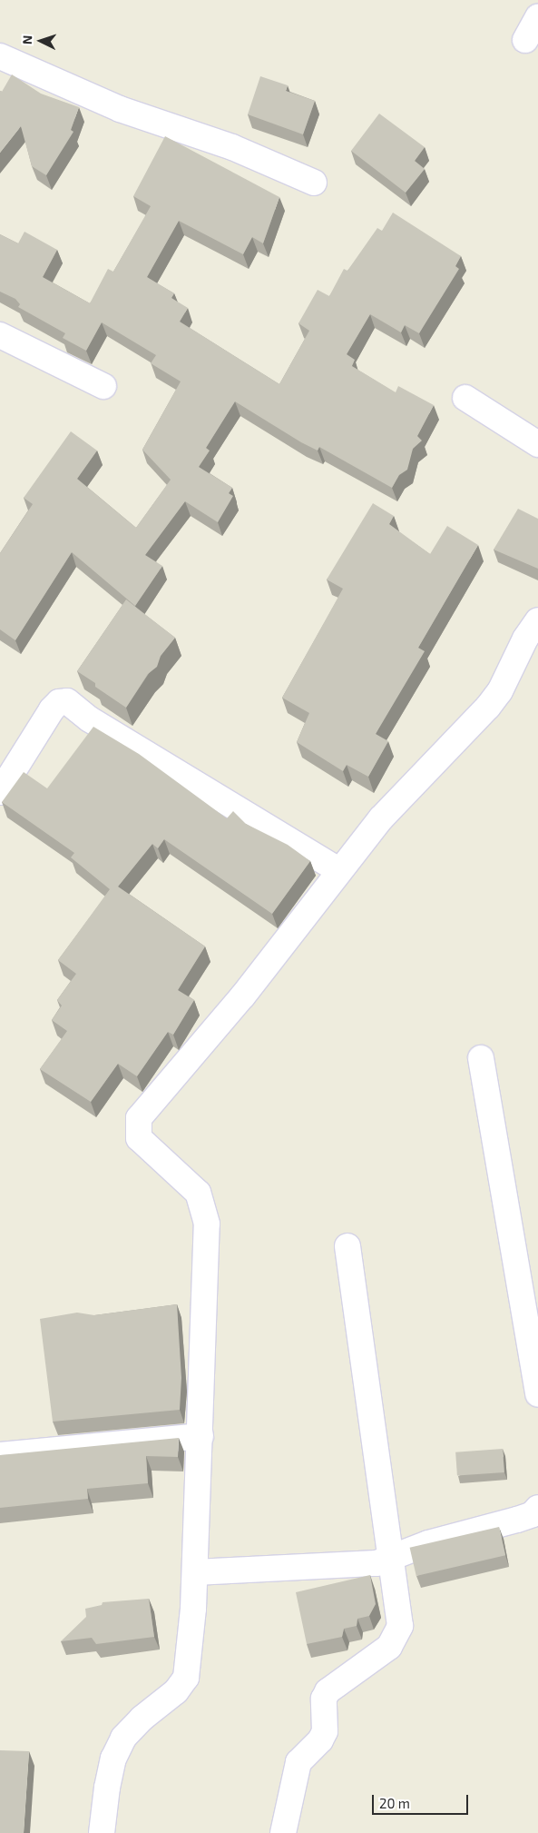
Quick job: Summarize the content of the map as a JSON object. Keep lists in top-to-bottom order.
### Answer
{
  "scale_bar": "20 m",
  "north": "left"
}
